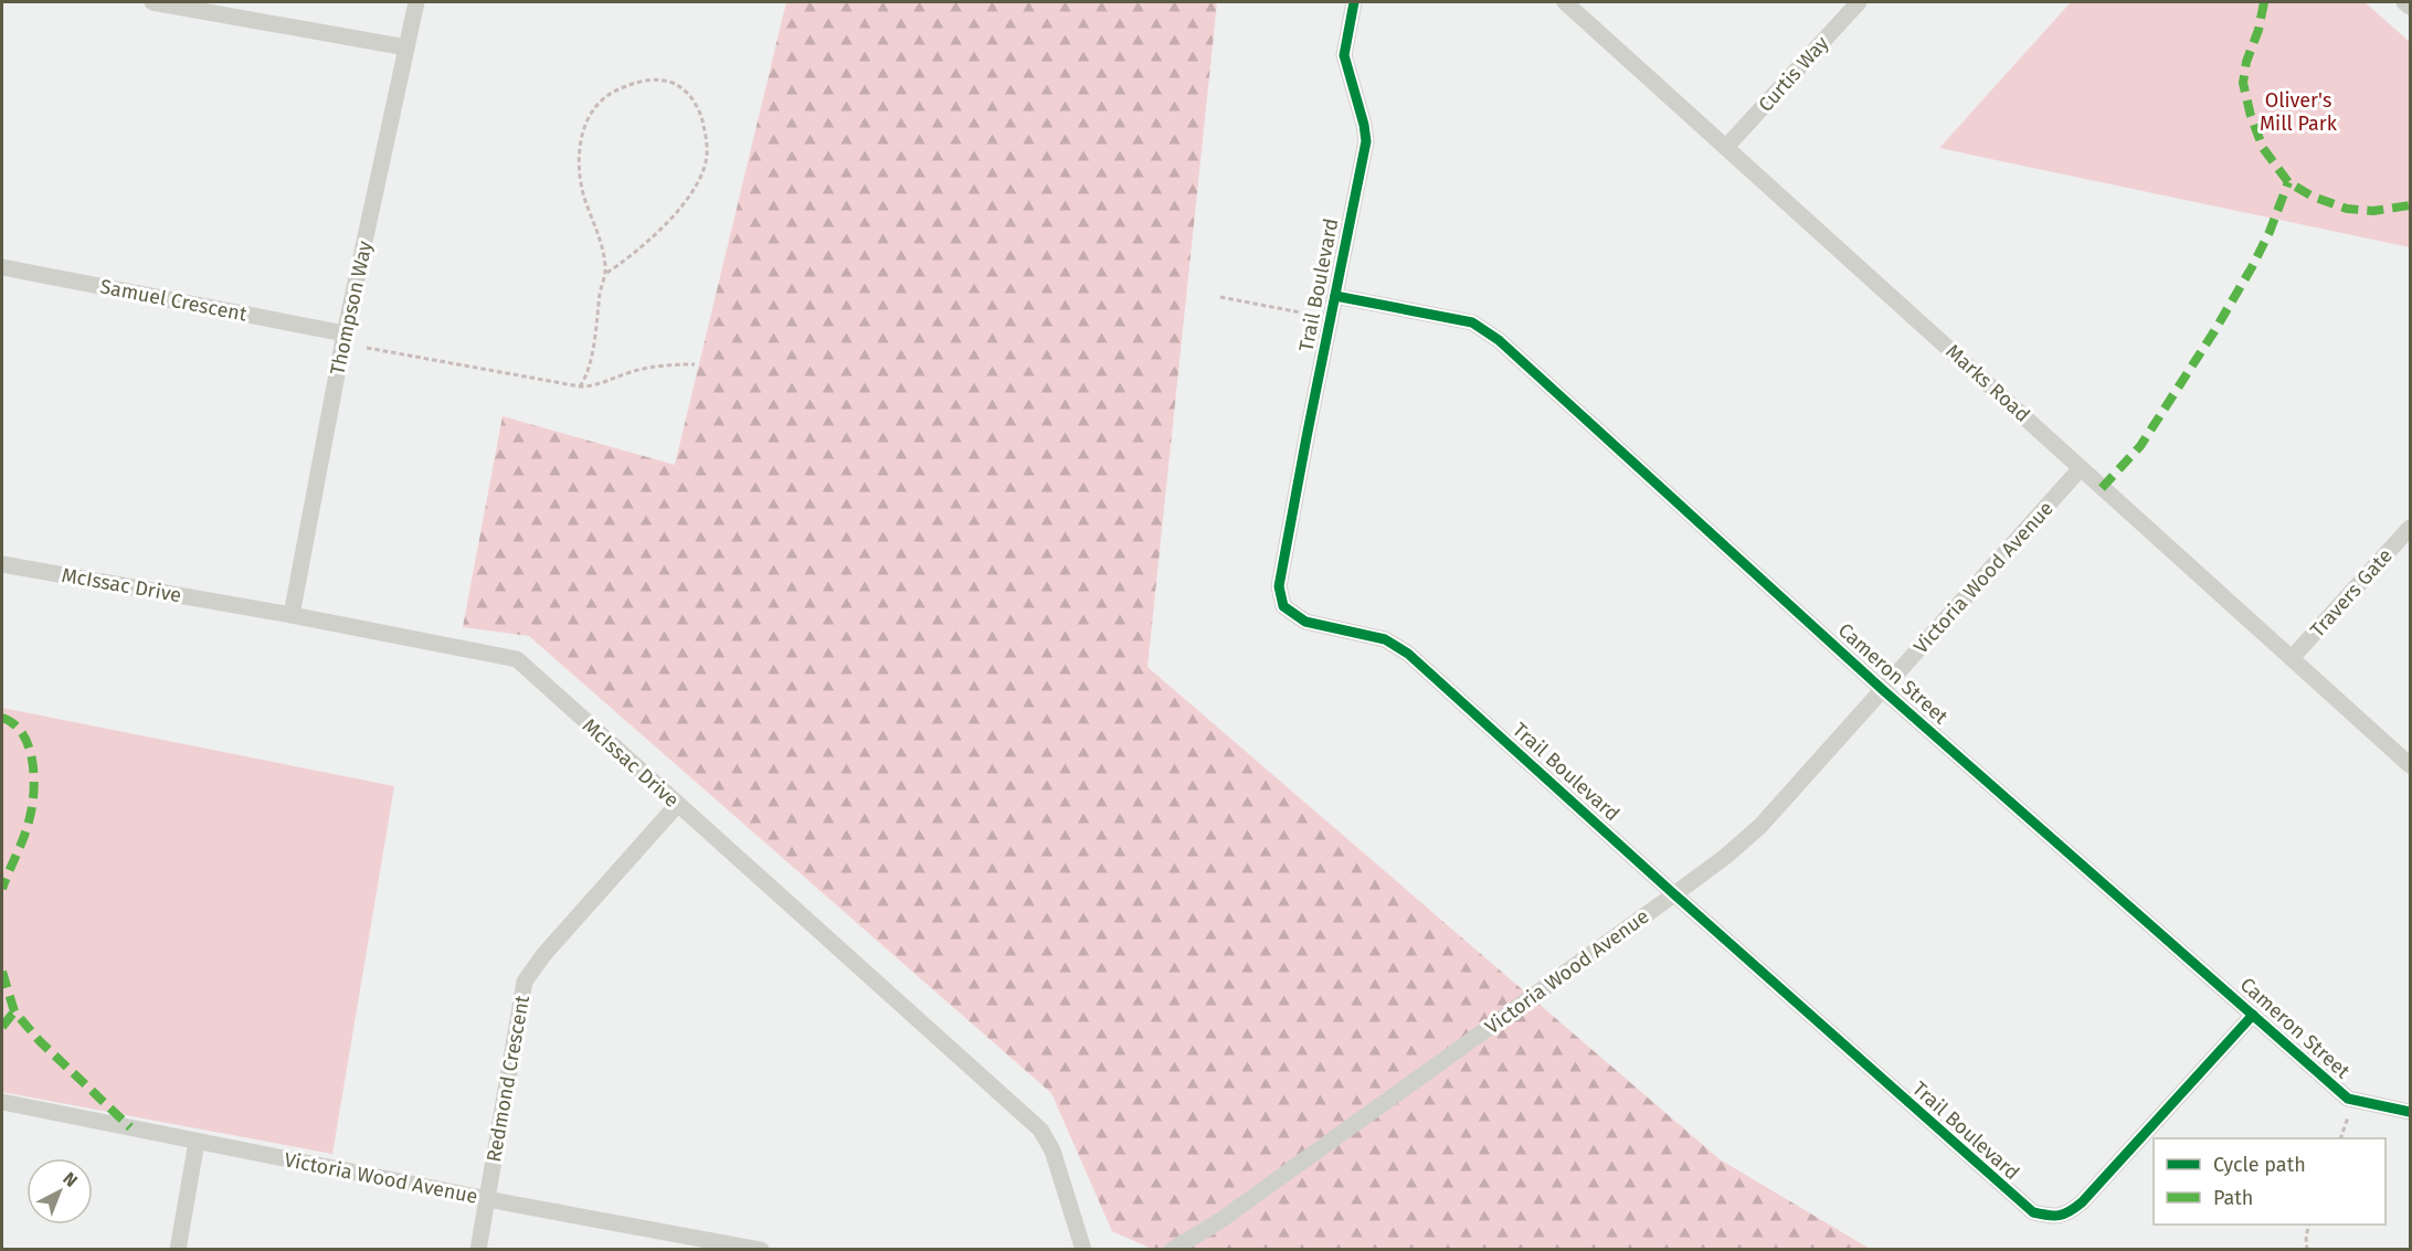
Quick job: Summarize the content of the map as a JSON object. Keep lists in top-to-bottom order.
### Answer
{
  "streets": {
    "street": [
      "Curtis Way",
      "Trail Boulevard",
      "Samuel Crescent",
      "Thompson Way",
      "Marks Road",
      "Victoria Wood Avenue",
      "McIssac Drive",
      "Travers Gate",
      "Cameron Street",
      "Redmond Crescent"
    ]
  },
  "crossings": [
    ["Curtis Way", "Marks Road"],
    ["Trail Boulevard", "Victoria Wood Avenue"],
    ["Trail Boulevard", "Cameron Street"],
    ["Samuel Crescent", "Thompson Way"],
    ["Thompson Way", "McIssac Drive"],
    ["Marks Road", "Victoria Wood Avenue"],
    ["Marks Road", "Travers Gate"],
    ["Victoria Wood Avenue", "Cameron Street"],
    ["Victoria Wood Avenue", "Redmond Crescent"],
    ["McIssac Drive", "Redmond Crescent"]
  ],
  "parks": ["Oliver's Mill Park"],
  "legend": ["Cycle path", "Path"],
  "north": "top right"
}
